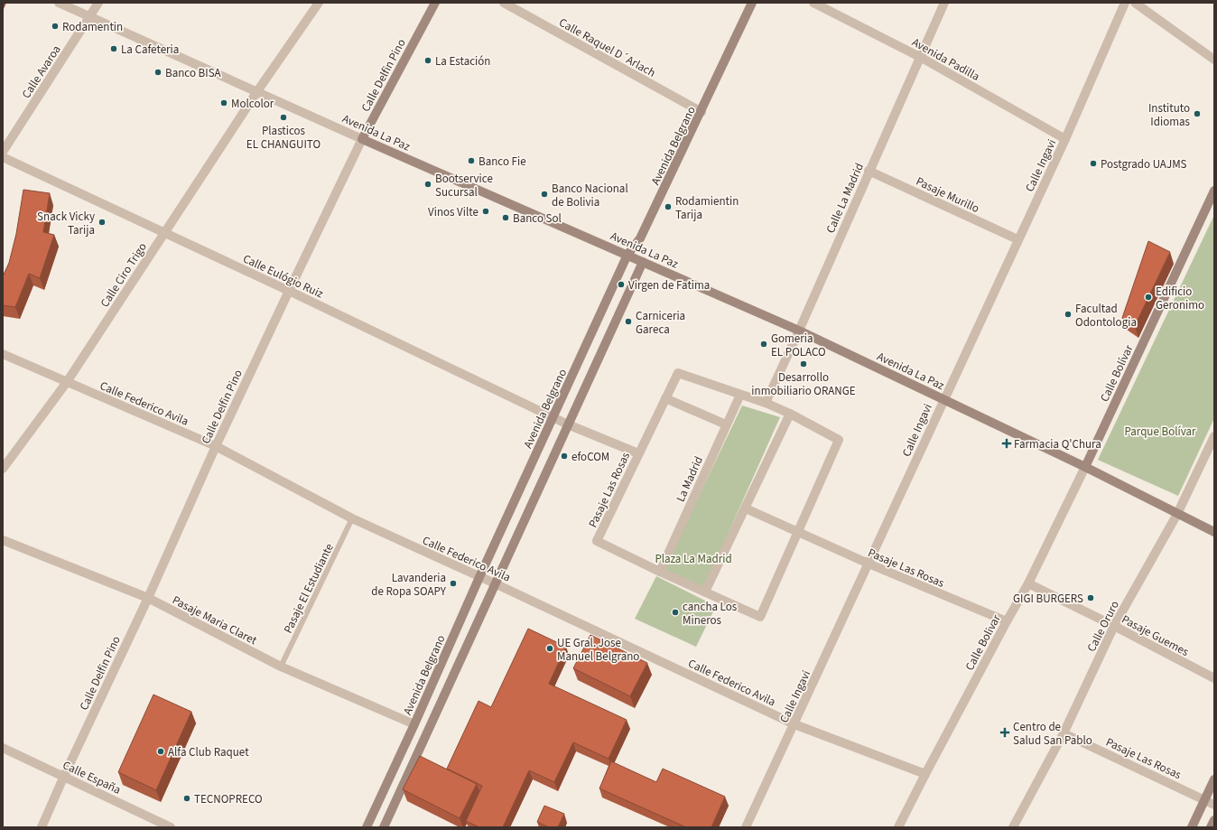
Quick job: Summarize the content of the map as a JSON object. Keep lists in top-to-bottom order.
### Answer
{
  "streets": {
    "street": [
      "Calle Raquel D´Arlach",
      "Avenida Padilla",
      "Calle Avaroa",
      "Calle Delfin Pino",
      "Avenida La Paz",
      "Avenida Belgrano",
      "Calle Ingavi",
      "Pasaje Murillo",
      "Calle La Madrid",
      "Calle Ciro Trigo",
      "Calle Eulógio Ruiz",
      "Calle Bolívar",
      "Calle Federico Avila",
      "La Madrid",
      "Pasaje Las Rosas",
      "Pasaje Maria Claret",
      "Calle Oruro",
      "Pasaje Guemes",
      "Calle Bolivar",
      "Calle España"
    ],
    "lane": ["Pasaje El Estudiante"]
  },
  "crossings": [
    ["Calle Raquel D´Arlach", "Avenida Belgrano"],
    ["Avenida Padilla", "Calle Ingavi"],
    ["Avenida Padilla", "Calle La Madrid"],
    ["Calle Avaroa", "Avenida La Paz"],
    ["Calle Delfin Pino", "Avenida La Paz"],
    ["Calle Delfin Pino", "Calle Eulógio Ruiz"],
    ["Calle Delfin Pino", "Calle Federico Avila"],
    ["Calle Delfin Pino", "Pasaje Maria Claret"],
    ["Calle Delfin Pino", "Calle España"],
    ["Avenida La Paz", "Avenida Belgrano"],
    ["Avenida La Paz", "Calle Ingavi"],
    ["Avenida La Paz", "Calle La Madrid"],
    ["Avenida La Paz", "Calle Ciro Trigo"],
    ["Avenida La Paz", "Calle Bolívar"],
    ["Avenida La Paz", "Calle Oruro"],
    ["Avenida La Paz", "Calle Bolivar"],
    ["Avenida Belgrano", "Calle Eulógio Ruiz"],
    ["Avenida Belgrano", "Calle Federico Avila"],
    ["Avenida Belgrano", "Pasaje Maria Claret"],
    ["Calle Ingavi", "Pasaje Murillo"],
    ["Calle Ingavi", "Calle Federico Avila"],
    ["Calle Ingavi", "Pasaje Las Rosas"],
    ["Pasaje Murillo", "Calle La Madrid"],
    ["Calle La Madrid", "Pasaje Las Rosas"],
    ["Calle Ciro Trigo", "Calle Eulógio Ruiz"],
    ["Calle Ciro Trigo", "Calle Federico Avila"],
    ["Calle Bolívar", "Calle Bolivar"],
    ["Calle Federico Avila", "Pasaje El Estudiante"],
    ["Calle Federico Avila", "Calle Bolivar"],
    ["La Madrid", "Pasaje Las Rosas"],
    ["Pasaje Las Rosas", "Calle Oruro"],
    ["Pasaje Las Rosas", "Calle Bolivar"],
    ["Pasaje El Estudiante", "Pasaje Maria Claret"],
    ["Calle Oruro", "Pasaje Guemes"],
    ["Pasaje Guemes", "Calle Bolivar"]
  ],
  "parks": ["Parque Bolívar", "Plaza La Madrid"],
  "places": {
    "other": [
      "Rodamentin",
      "La Cafeteria",
      "La Estación",
      "Banco BISA",
      "Molcolor",
      "Instituto Idiomas",
      "Plasticos EL CHANGUITO",
      "Banco Fie",
      "Postgrado UAJMS",
      "Bootservice Sucursal",
      "Banco Nacional de Bolivia",
      "Rodamientin Tarija",
      "Vinos Vilte",
      "Banco Sol",
      "Snack Vicky Tarija",
      "Virgen de Fatima",
      "Edificio Geronimo",
      "Facultad Odontologia",
      "Carniceria Gareca",
      "Gomeria EL POLACO",
      "Desarrollo inmobiliario ORANGE",
      "efoCOM",
      "Lavanderia de Ropa SOAPY",
      "GIGI BURGERS",
      "cancha Los Mineros",
      "UE Gral. Jose Manuel Belgrano",
      "Alfa Club Raquet",
      "TECNOPRECO"
    ],
    "health": ["Farmacia Q'Chura", "Centro de Salud San Pablo"]
  }
}
